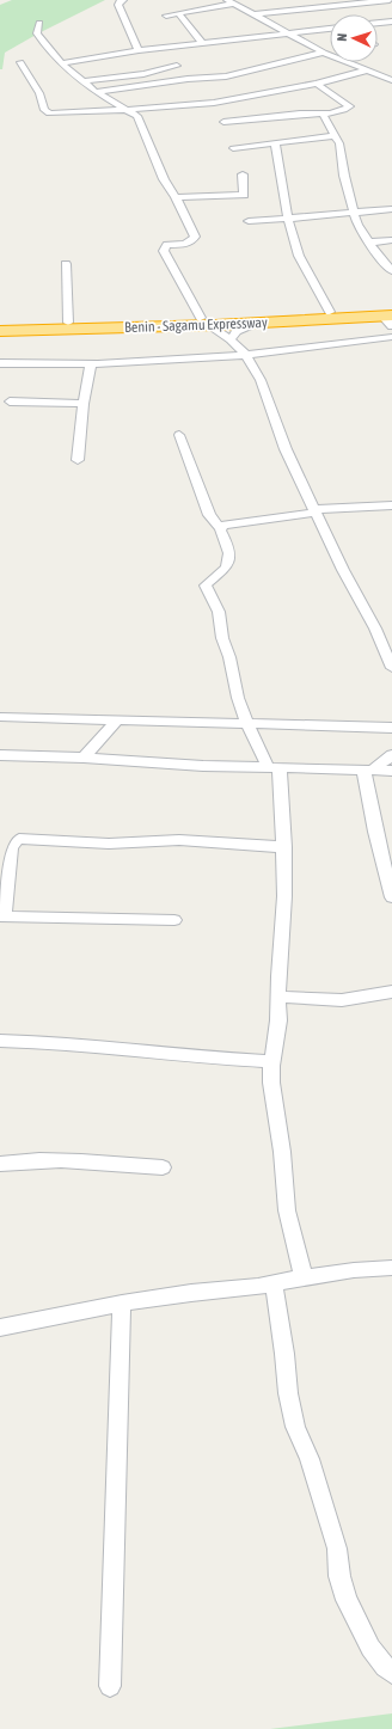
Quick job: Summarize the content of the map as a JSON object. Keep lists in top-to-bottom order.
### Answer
{
  "streets": {
    "highway": ["Benin - Sagamu Expressway"]
  },
  "north": "left"
}
